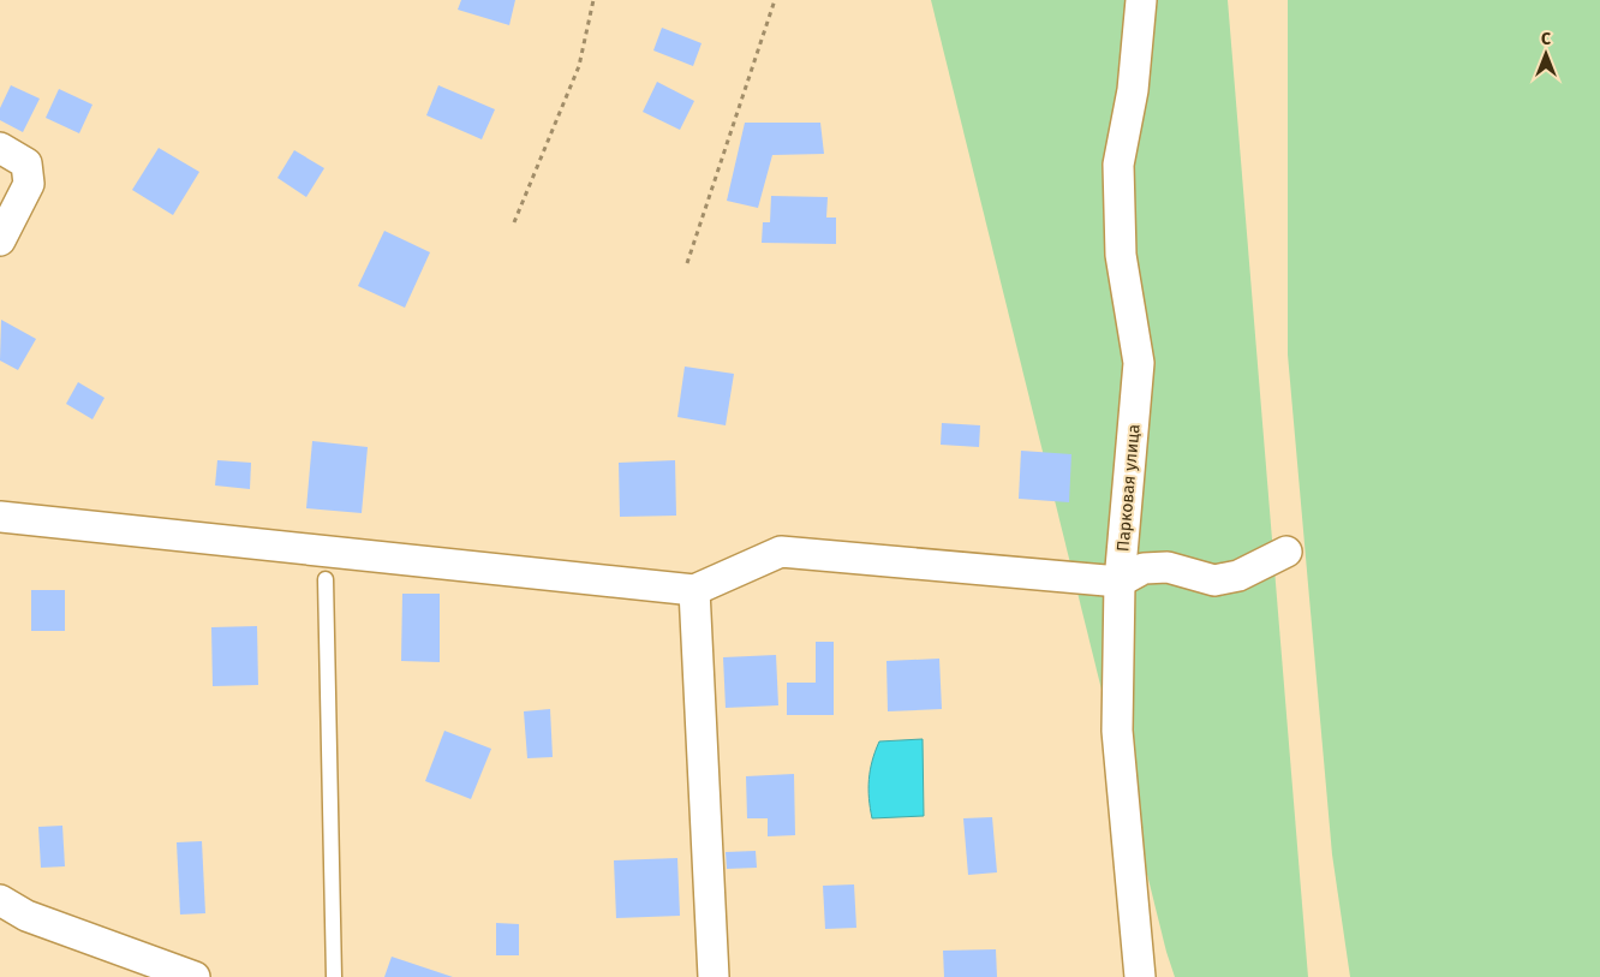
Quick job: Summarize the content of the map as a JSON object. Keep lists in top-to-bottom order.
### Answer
{
  "streets": {
    "street": ["Парковая улица"]
  },
  "north": "top"
}
